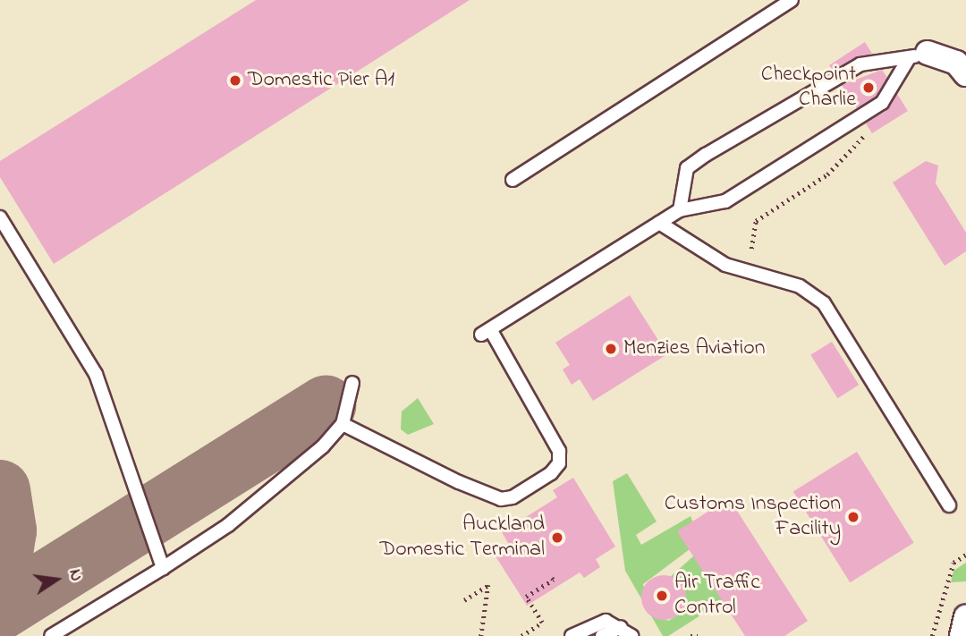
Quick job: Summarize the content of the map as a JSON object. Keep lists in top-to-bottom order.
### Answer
{
  "places": [
    "Domestic Pier A1",
    "Checkpoint Charlie",
    "Menzies Aviation",
    "Customs Inspection Facility",
    "Auckland Domestic Terminal",
    "Air Traffic Control"
  ],
  "north": "right"
}
